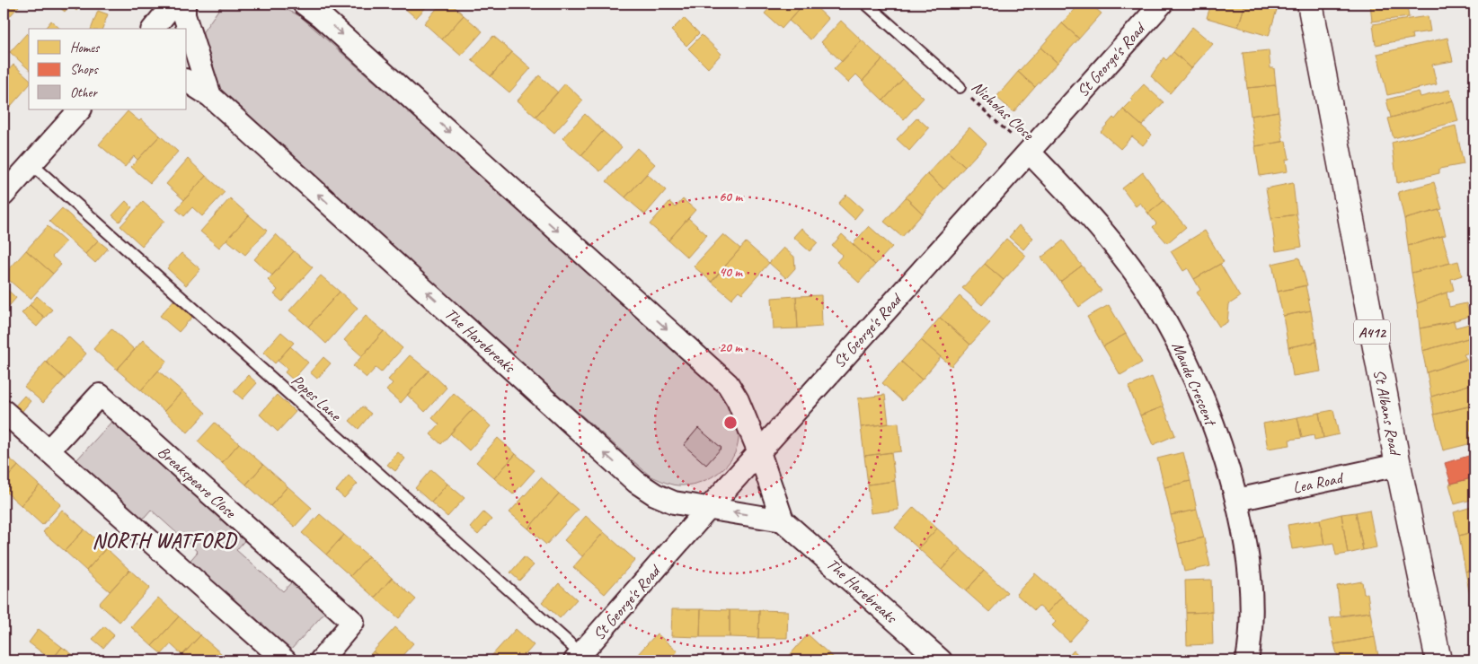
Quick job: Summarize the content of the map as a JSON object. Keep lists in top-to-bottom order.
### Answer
{
  "streets": {
    "main road": ["A412", "St Albans Road"],
    "street": [
      "St George's Road",
      "The Harebreaks",
      "Maude Crescent",
      "Breakspeare Close",
      "Lea Road"
    ],
    "lane": ["Popes Lane"],
    "path": ["Nicholas Close"]
  },
  "crossings": [
    ["St George's Road", "Nicholas Close"],
    ["St George's Road", "The Harebreaks"],
    ["St George's Road", "Maude Crescent"],
    ["St George's Road", "Popes Lane"],
    ["Nicholas Close", "Maude Crescent"],
    ["Maude Crescent", "Lea Road"],
    ["St Albans Road", "Lea Road"]
  ],
  "districts": ["NORTH WATFORD"],
  "legend": ["Homes", "Shops", "Other"],
  "rings": ["60 m", "40 m", "20 m"]
}
